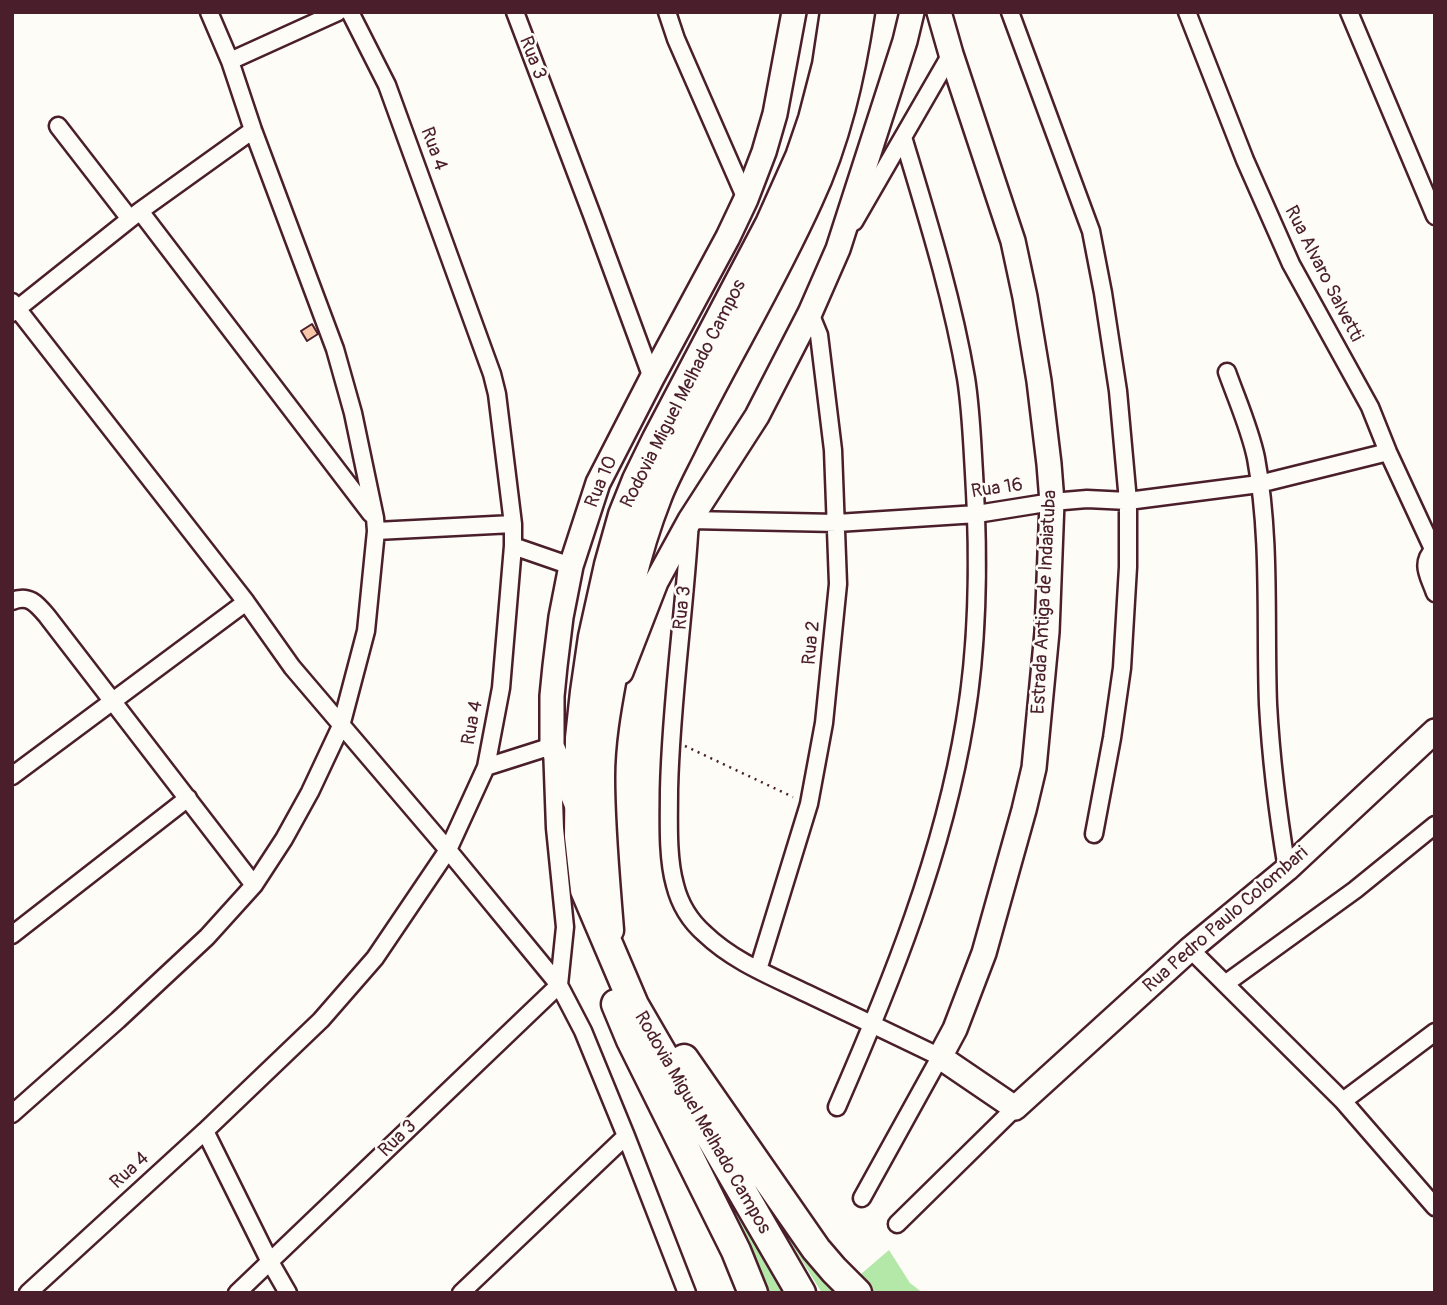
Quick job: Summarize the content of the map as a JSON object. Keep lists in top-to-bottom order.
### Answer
{
  "streets": {
    "highway": ["Rodovia Miguel Melhado Campos"],
    "main road": [
      "Rua 3",
      "Rua 10",
      "Estrada Antiga de Indaiatuba",
      "Rua Pedro Paulo Colombari"
    ],
    "street": [
      "Rua 4",
      "Rua Alvaro Salvetti",
      "Rua 16",
      "Rua 2"
    ]
  },
  "crossings": [
    ["Rua 3", "Rua 10"],
    ["Rua 3", "Rua 16"],
    ["Rua 3", "Estrada Antiga de Indaiatuba"],
    ["Rua 3", "Rua 2"],
    ["Rua Alvaro Salvetti", "Rua 16"],
    ["Rua 16", "Estrada Antiga de Indaiatuba"],
    ["Rua 16", "Rua 2"]
  ]
}
